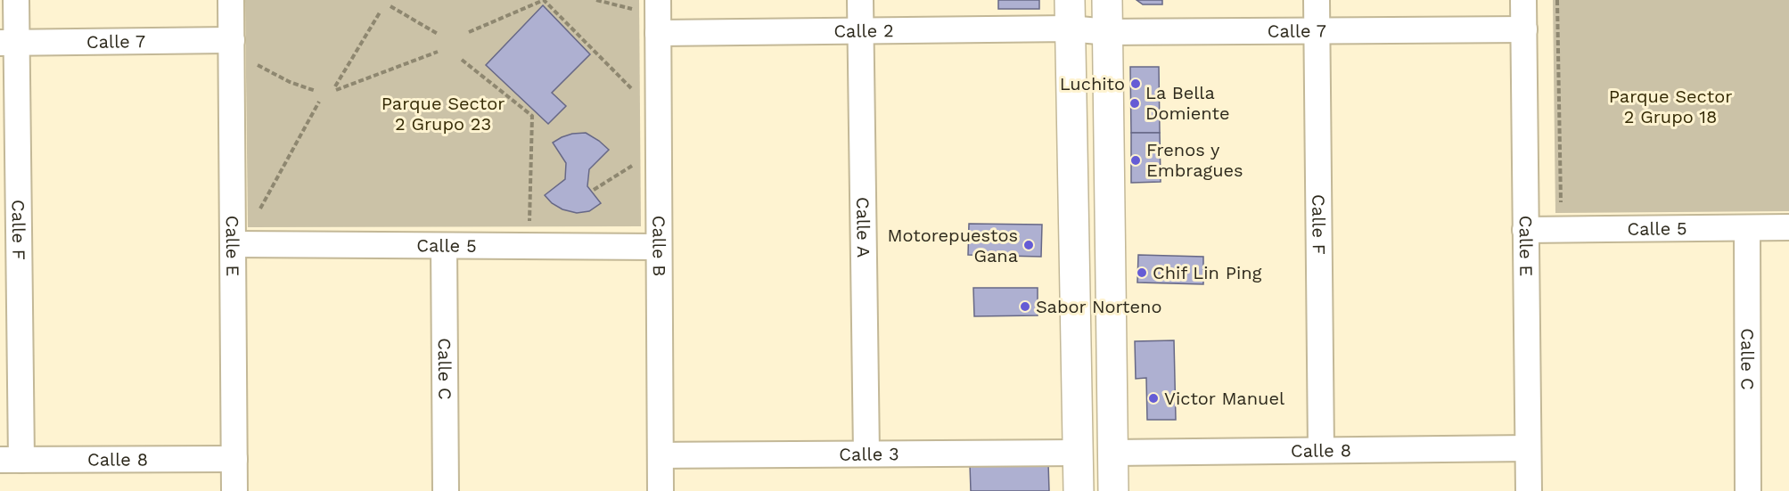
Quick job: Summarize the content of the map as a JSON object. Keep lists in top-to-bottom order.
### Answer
{
  "streets": {
    "street": [
      "Calle 7",
      "Calle 2",
      "Calle F",
      "Calle A",
      "Calle 5",
      "Calle E",
      "Calle B",
      "Calle C",
      "Calle 8",
      "Calle 3"
    ]
  },
  "crossings": [
    ["Calle 7", "Calle 2"],
    ["Calle 7", "Calle F"],
    ["Calle 7", "Calle E"],
    ["Calle 2", "Calle A"],
    ["Calle 2", "Calle B"],
    ["Calle F", "Calle 8"],
    ["Calle A", "Calle 3"],
    ["Calle 5", "Calle E"],
    ["Calle 5", "Calle B"],
    ["Calle 5", "Calle C"],
    ["Calle E", "Calle 8"],
    ["Calle B", "Calle 3"]
  ],
  "parks": ["Parque Sector 2 Grupo 18", "Parque Sector 2 Grupo 23"],
  "places": [
    "Luchito",
    "La Bella Domiente",
    "Frenos y Embragues",
    "Motorepuestos Gana",
    "Chif Lin Ping",
    "Sabor Norteno",
    "Victor Manuel"
  ]
}
